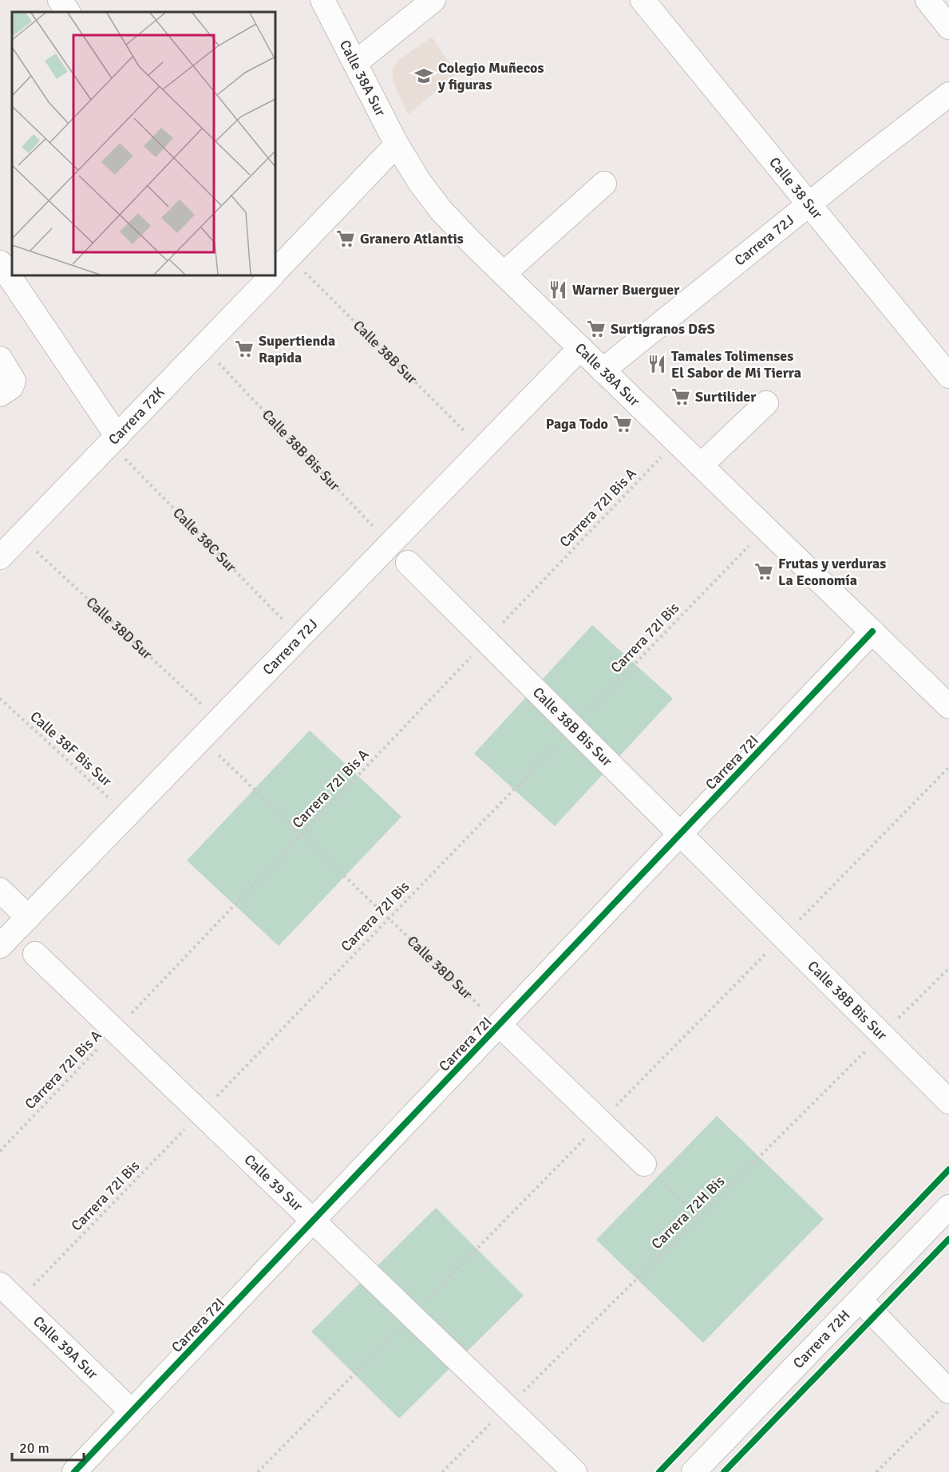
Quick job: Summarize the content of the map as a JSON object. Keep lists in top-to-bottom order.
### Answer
{
  "streets": {
    "street": [
      "Calle 38A Sur",
      "Calle 38 Sur",
      "Carrera 72J",
      "Carrera 72K",
      "Calle 38B Bis Sur",
      "Carrera 72I",
      "Calle 39 Sur",
      "Carrera 72H",
      "Calle 39A Sur"
    ],
    "path": [
      "Calle 38B Sur",
      "Carrera 72I Bis A",
      "Calle 38C Sur",
      "Calle 38D Sur",
      "Carrera 72I Bis",
      "Calle 38F Bis Sur",
      "Carrera 72H Bis"
    ]
  },
  "crossings": [
    ["Calle 38A Sur", "Carrera 72J"],
    ["Calle 38A Sur", "Carrera 72K"],
    ["Calle 38A Sur", "Carrera 72I Bis A"],
    ["Calle 38A Sur", "Carrera 72I Bis"],
    ["Calle 38A Sur", "Carrera 72I"],
    ["Calle 38 Sur", "Carrera 72J"],
    ["Carrera 72J", "Calle 38B Sur"],
    ["Carrera 72J", "Calle 38B Bis Sur"],
    ["Carrera 72J", "Calle 38C Sur"],
    ["Carrera 72J", "Calle 38D Sur"],
    ["Carrera 72J", "Calle 38F Bis Sur"],
    ["Calle 38B Sur", "Carrera 72K"],
    ["Carrera 72K", "Calle 38B Bis Sur"],
    ["Carrera 72K", "Calle 38C Sur"],
    ["Carrera 72K", "Calle 38D Sur"],
    ["Calle 38B Bis Sur", "Carrera 72I Bis A"],
    ["Calle 38B Bis Sur", "Carrera 72I Bis"],
    ["Calle 38B Bis Sur", "Carrera 72I"],
    ["Calle 38B Bis Sur", "Carrera 72H Bis"],
    ["Carrera 72I Bis A", "Calle 38D Sur"],
    ["Carrera 72I Bis A", "Calle 39 Sur"],
    ["Calle 38D Sur", "Carrera 72I Bis"],
    ["Calle 38D Sur", "Carrera 72I"],
    ["Carrera 72I Bis", "Calle 39 Sur"],
    ["Carrera 72I Bis", "Calle 39A Sur"],
    ["Carrera 72I", "Calle 39 Sur"],
    ["Carrera 72I", "Calle 39A Sur"],
    ["Calle 39 Sur", "Carrera 72H Bis"]
  ],
  "places": {
    "school or university": ["Colegio Muñecos y figuras"],
    "supermarket": [
      "Granero Atlantis",
      "Surtigranos D&S",
      "Supertienda Rapida",
      "Surtilider",
      "Paga Todo",
      "Frutas y verduras La Economía"
    ],
    "restaurant": ["Warner Buerguer", "Tamales Tolimenses El Sabor de Mi Tierra"]
  },
  "scale_bar": "20 m"
}
